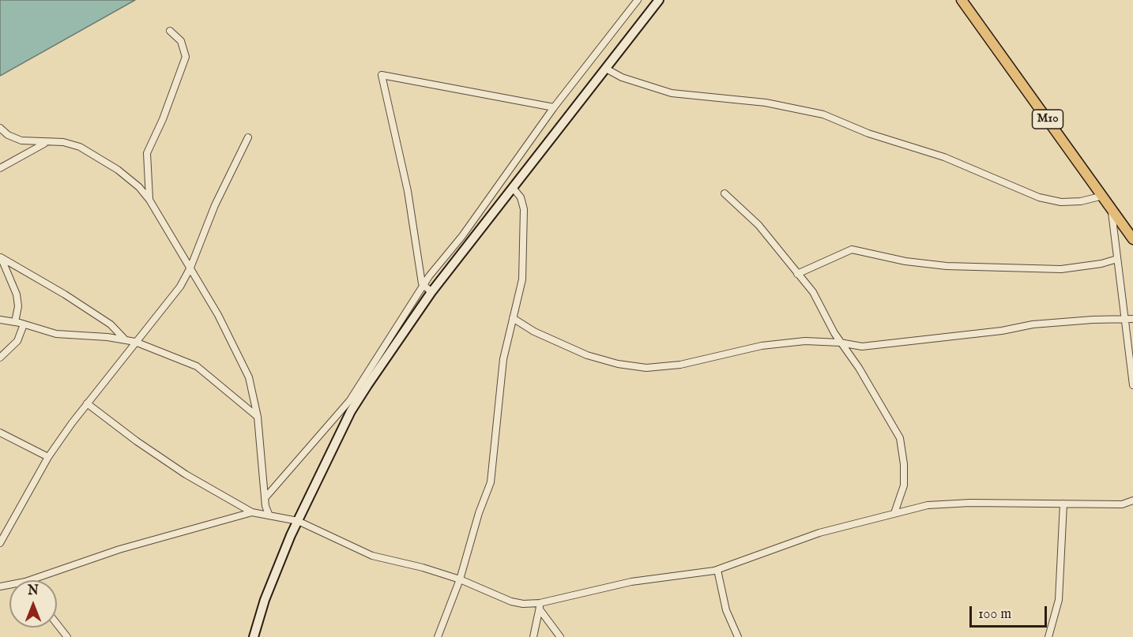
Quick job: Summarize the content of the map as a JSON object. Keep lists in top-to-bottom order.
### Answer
{
  "streets": {
    "main road": ["M10"]
  },
  "scale_bar": "100 m",
  "north": "top"
}
